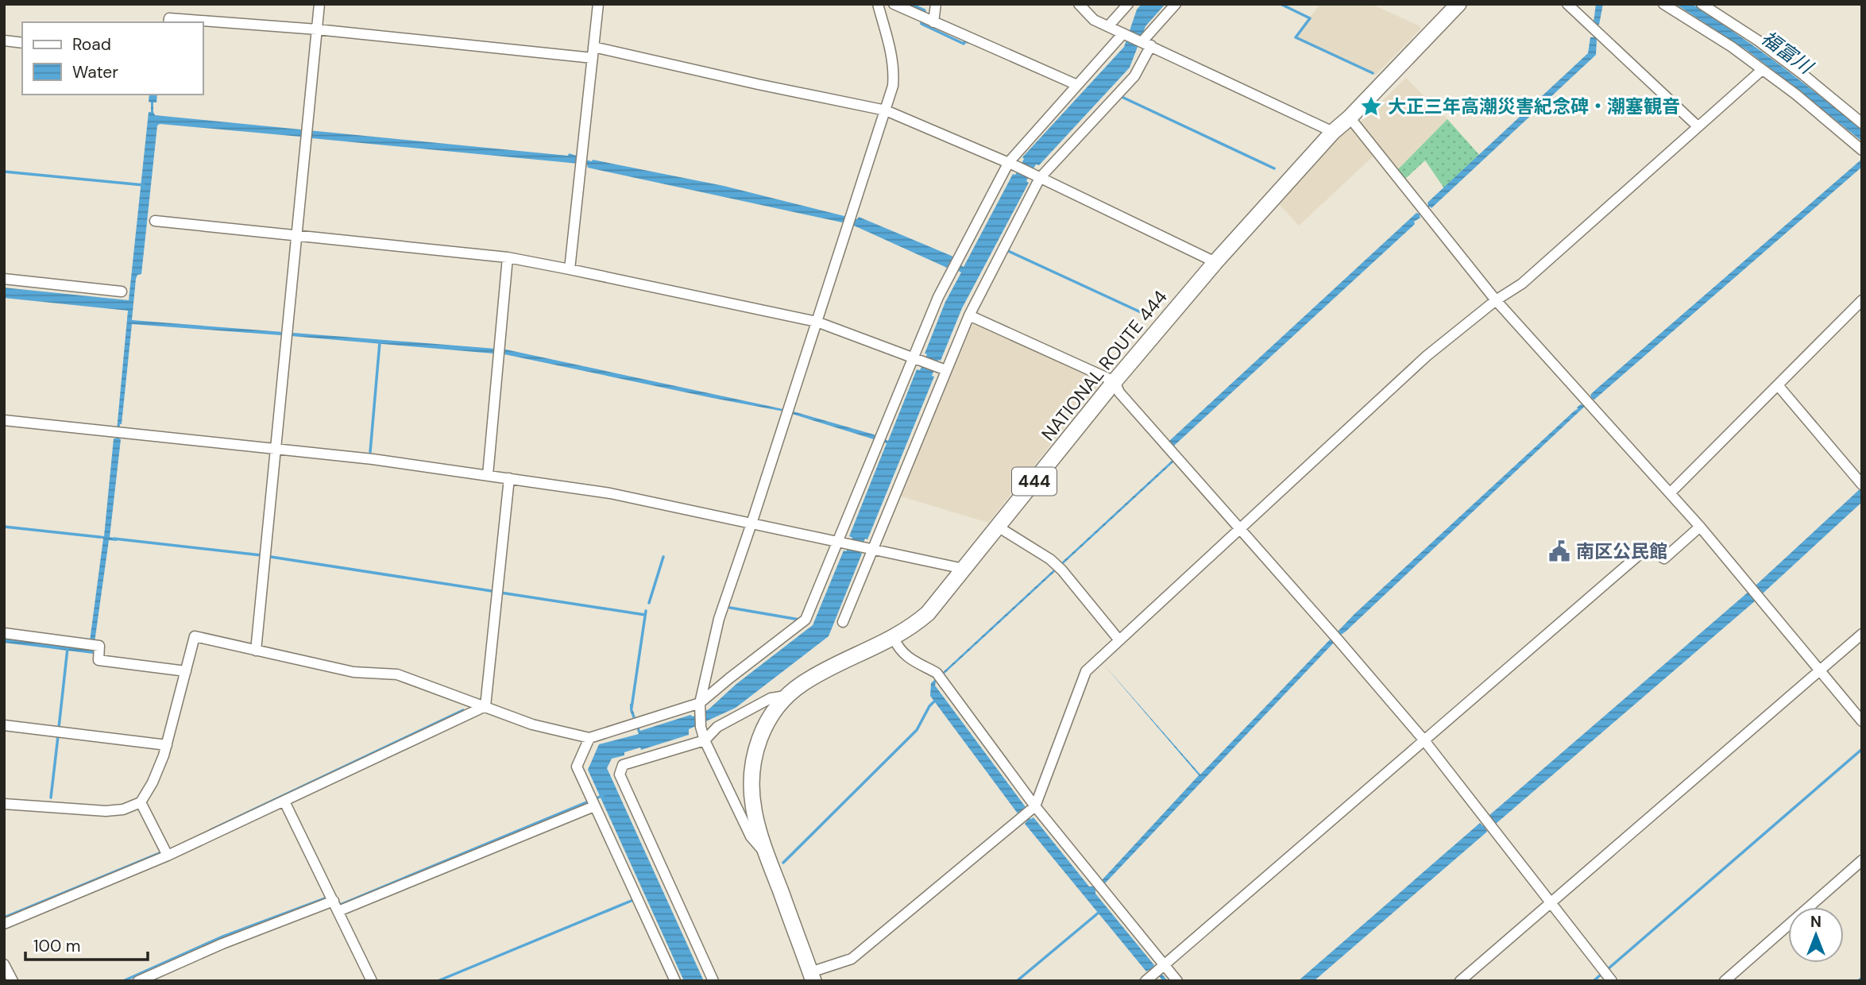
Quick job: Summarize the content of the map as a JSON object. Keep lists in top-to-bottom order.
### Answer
{
  "streets": {
    "highway": ["NATIONAL ROUTE 444", "444"]
  },
  "water": ["福富川"],
  "places": {
    "place": ["大正三年高潮災害紀念碑・潮塞観音"],
    "public building": ["南区公民館"]
  },
  "legend": ["Road", "Water"],
  "scale_bar": "100 m",
  "north": "top"
}
